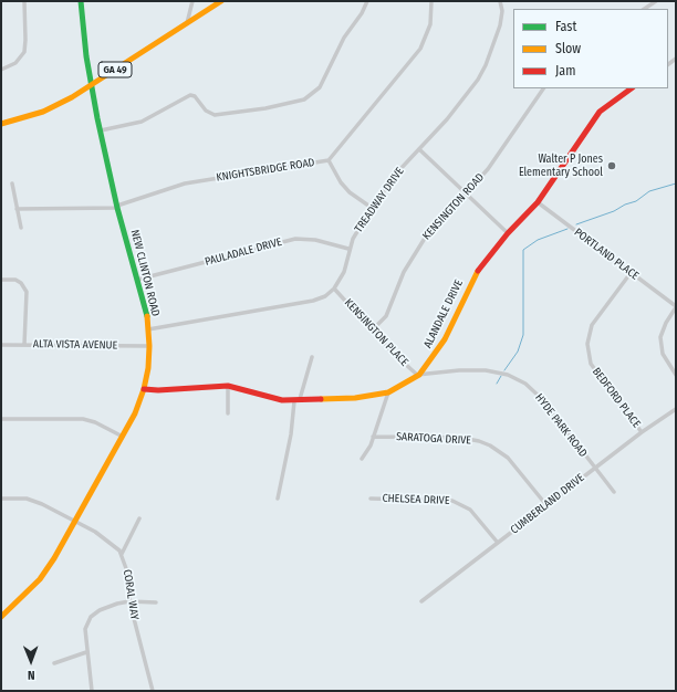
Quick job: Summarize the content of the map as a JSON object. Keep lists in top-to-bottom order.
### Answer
{
  "streets": {
    "street": [
      "GA 49",
      "KNIGHTSBRIDGE ROAD",
      "TREADWAY DRIVE",
      "KENSINGTON ROAD",
      "PAULADALE DRIVE",
      "PORTLAND PLACE",
      "NEW CLINTON ROAD",
      "ALANDALE DRIVE",
      "KENSINGTON PLACE",
      "ALTA VISTA AVENUE",
      "BEDFORD PLACE",
      "HYDE PARK ROAD",
      "SARATOGA DRIVE",
      "CHELSEA DRIVE",
      "CUMBERLAND DRIVE",
      "CORAL WAY"
    ]
  },
  "crossings": [
    ["GA 49", "NEW CLINTON ROAD"],
    ["KNIGHTSBRIDGE ROAD", "NEW CLINTON ROAD"],
    ["TREADWAY DRIVE", "PAULADALE DRIVE"],
    ["TREADWAY DRIVE", "KENSINGTON PLACE"],
    ["KENSINGTON ROAD", "KENSINGTON PLACE"],
    ["PAULADALE DRIVE", "NEW CLINTON ROAD"],
    ["PORTLAND PLACE", "ALANDALE DRIVE"],
    ["PORTLAND PLACE", "BEDFORD PLACE"],
    ["NEW CLINTON ROAD", "ALANDALE DRIVE"],
    ["NEW CLINTON ROAD", "ALTA VISTA AVENUE"],
    ["NEW CLINTON ROAD", "CORAL WAY"],
    ["ALANDALE DRIVE", "KENSINGTON PLACE"],
    ["ALANDALE DRIVE", "HYDE PARK ROAD"],
    ["KENSINGTON PLACE", "HYDE PARK ROAD"],
    ["BEDFORD PLACE", "CUMBERLAND DRIVE"],
    ["HYDE PARK ROAD", "CUMBERLAND DRIVE"],
    ["SARATOGA DRIVE", "CUMBERLAND DRIVE"],
    ["CHELSEA DRIVE", "CUMBERLAND DRIVE"]
  ],
  "places": ["Walter P Jones Elementary School"],
  "legend": ["Fast", "Slow", "Jam"],
  "north": "bottom"
}
